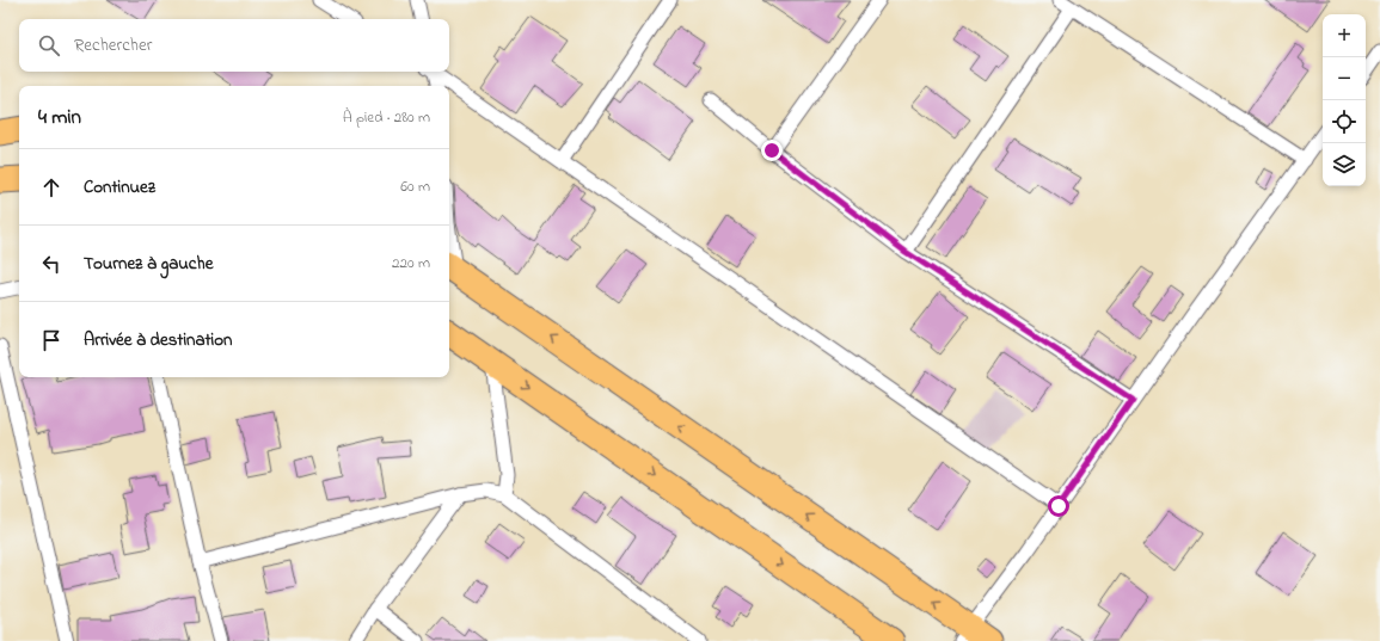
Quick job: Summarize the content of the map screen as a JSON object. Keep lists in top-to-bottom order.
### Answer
{
  "page": {
    "map_buttons": ["+", "−"],
    "search": "Rechercher",
    "heading": ["4 min", "À pied · 280 m"],
    "list": [
      ["Continuez", "60 m"],
      ["Tournez à gauche", "220 m"],
      "Arrivée à destination"
    ]
  }
}
